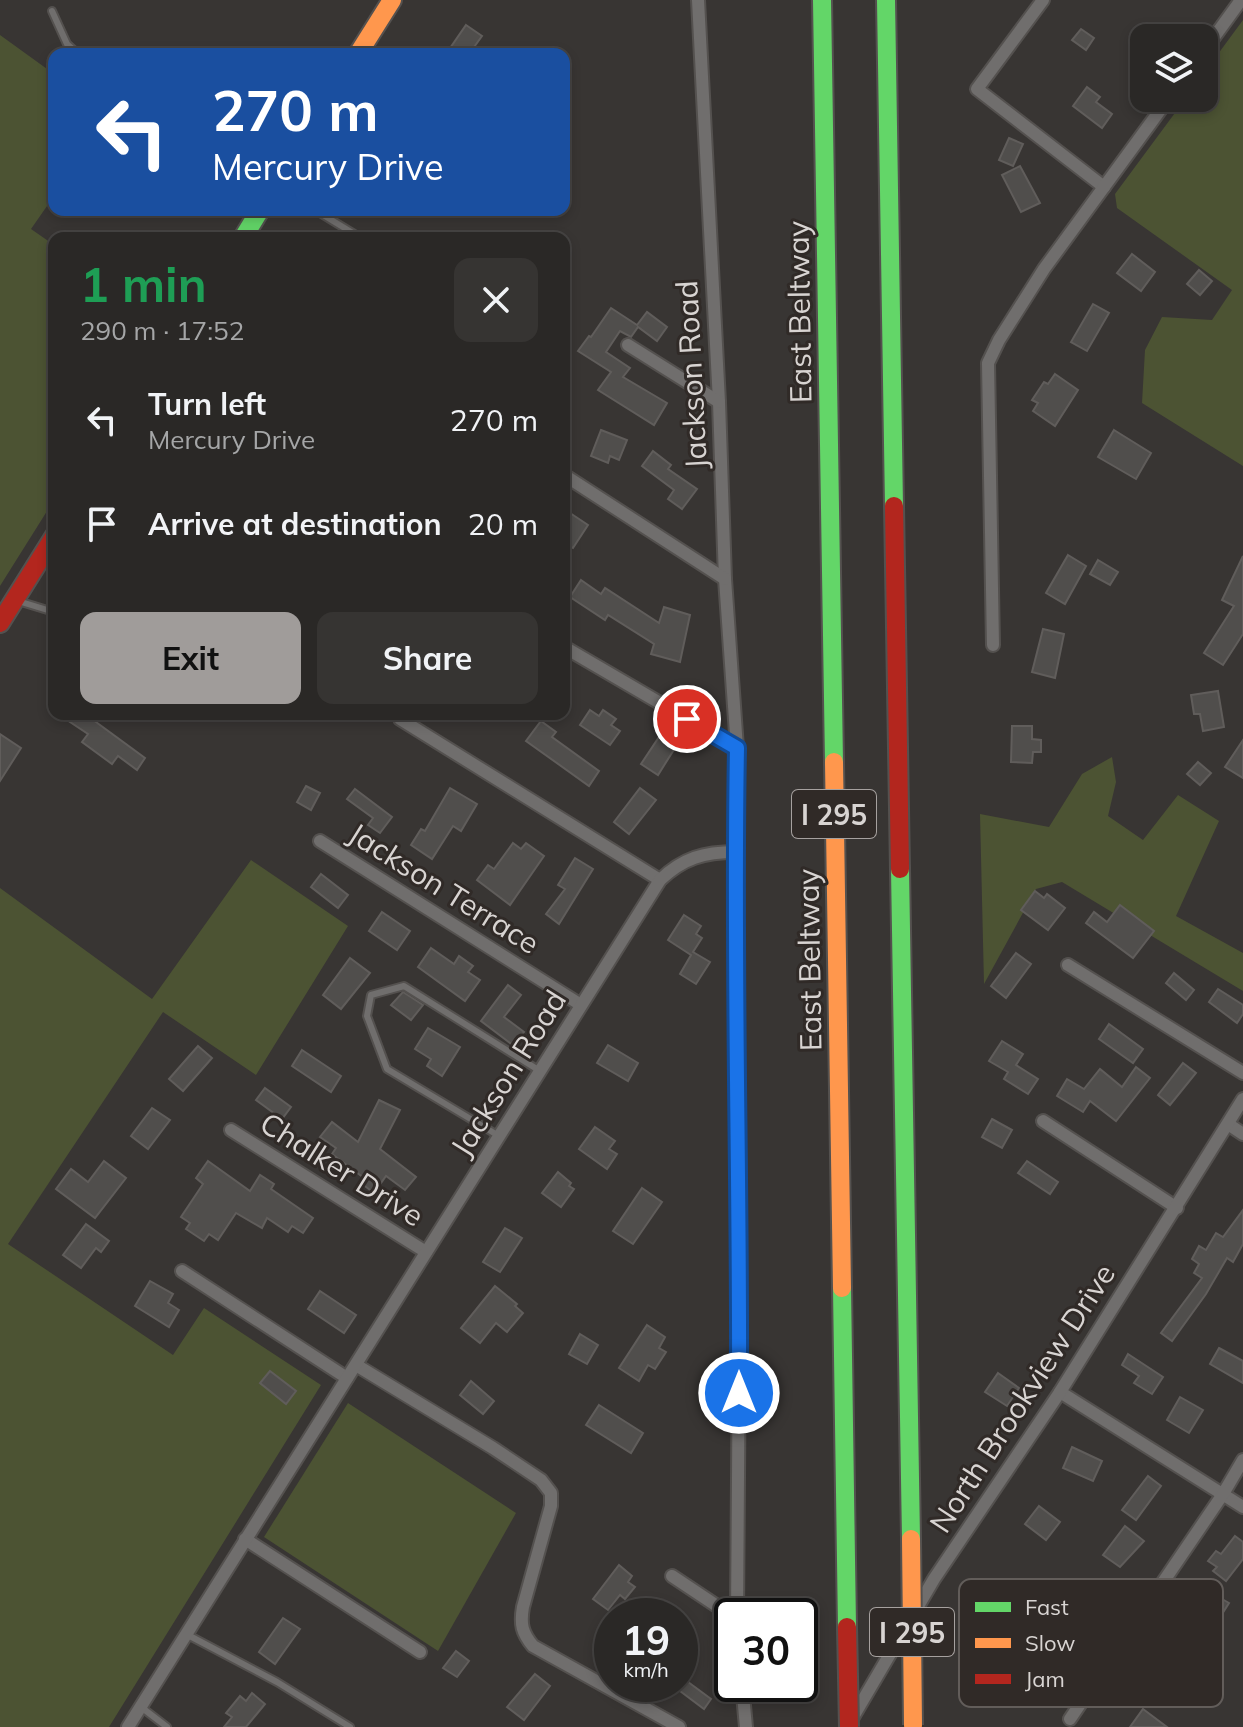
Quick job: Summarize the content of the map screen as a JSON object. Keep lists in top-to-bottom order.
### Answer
{
  "streets": {
    "main road": ["East Beltway", "I 295"],
    "street": [
      "Jackson Road",
      "Jackson Terrace",
      "Chalker Drive",
      "North Brookview Drive"
    ]
  },
  "crossings": [
    ["East Beltway", "North Brookview Drive"],
    ["Jackson Road", "Jackson Terrace"],
    ["Jackson Road", "Chalker Drive"]
  ],
  "legend": ["Fast", "Slow", "Jam"],
  "page": {
    "turn": ["270 m", "Mercury Drive"],
    "heading": ["1 min", "290 m · 17:52"],
    "list": [
      {
        "name": "Turn left",
        "note": "Mercury Drive",
        "value": "270 m"
      },
      {
        "name": "Arrive at destination",
        "value": "20 m"
      }
    ],
    "buttons": ["Exit", "Share"],
    "speed": "19 km/h",
    "limit": "30"
  }
}
